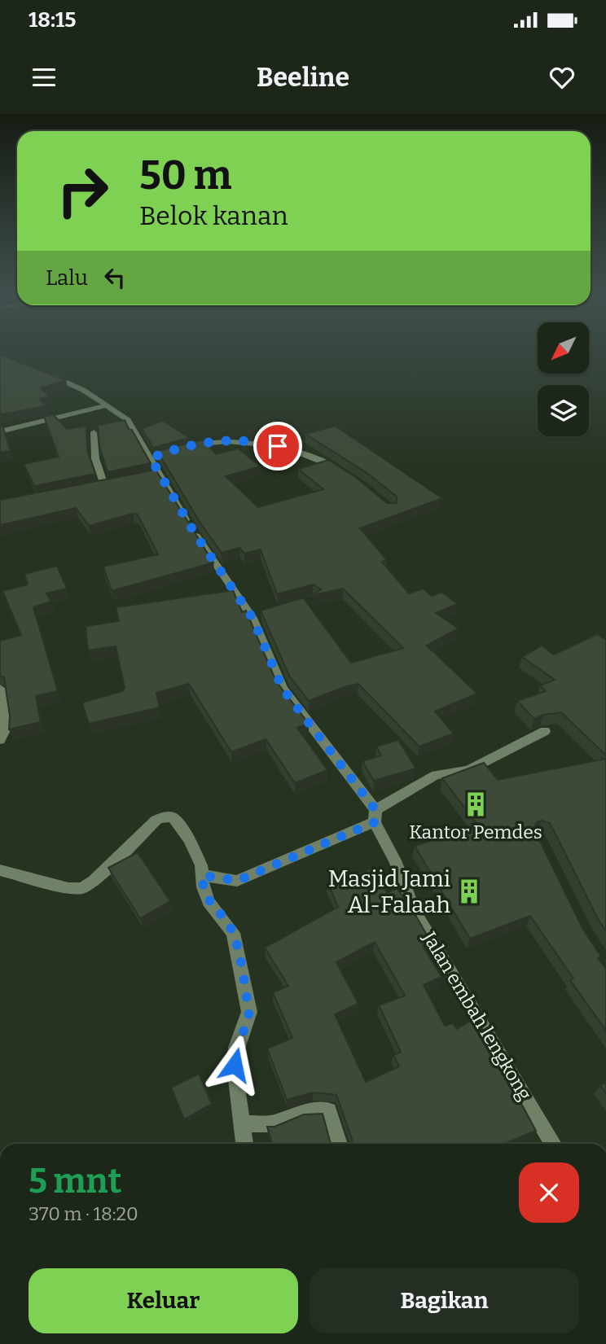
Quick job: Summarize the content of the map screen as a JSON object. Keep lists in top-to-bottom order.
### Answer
{
  "streets": {
    "street": ["Jalan embah lengkong"]
  },
  "places": {
    "building": ["Kantor Pemdes", "Masjid Jami Al-Falaah"]
  },
  "north": "bottom left",
  "page": {
    "status": "18:15",
    "header": "Beeline",
    "turn": ["50 m", "Belok kanan"],
    "then": "Lalu",
    "heading": ["5 mnt", "370 m · 18:20"],
    "buttons": ["Keluar", "Bagikan"]
  }
}
